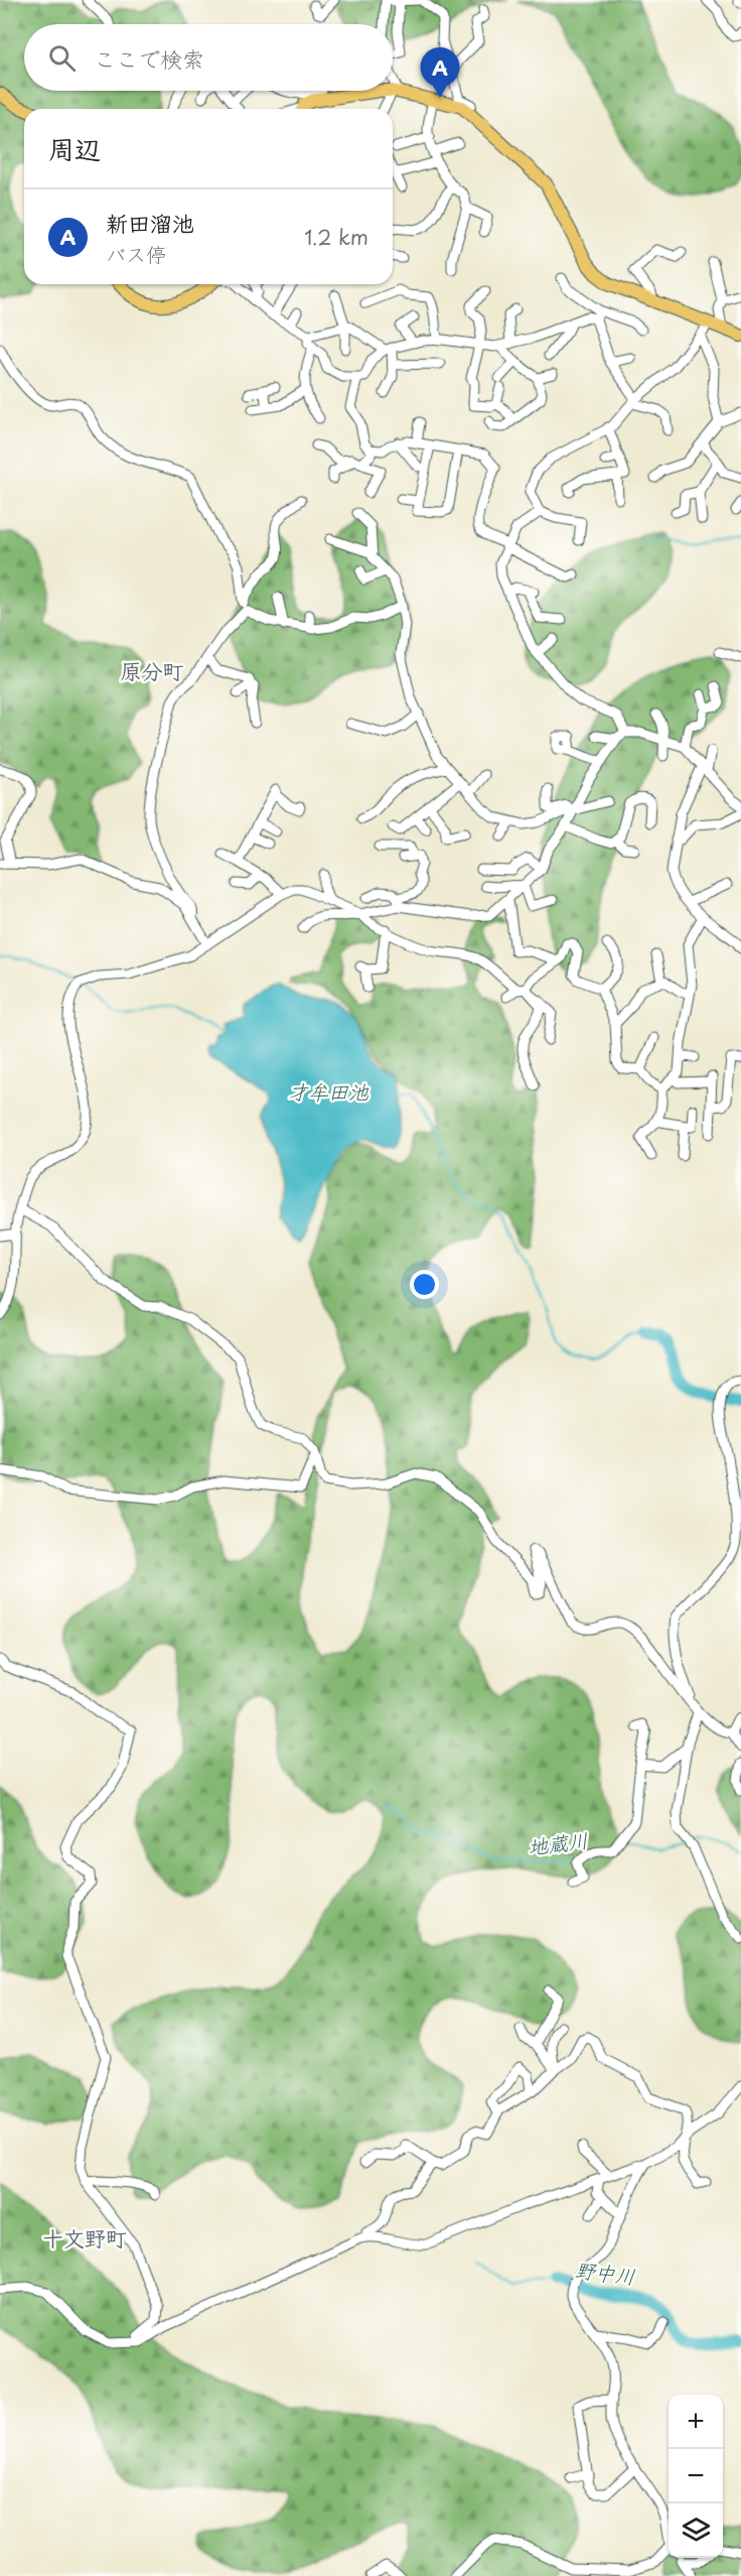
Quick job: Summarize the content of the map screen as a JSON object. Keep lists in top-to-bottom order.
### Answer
{
  "districts": ["原分町", "十文野町"],
  "water": ["才牟田池", "地蔵川", "野中川"],
  "page": {
    "search": "ここで検索",
    "pins": "A",
    "heading": "周辺",
    "list": [
      {
        "mark": "A",
        "name": "新田溜池",
        "note": "バス停",
        "value": "1.2 km"
      }
    ],
    "map_buttons": ["+", "−"]
  }
}
